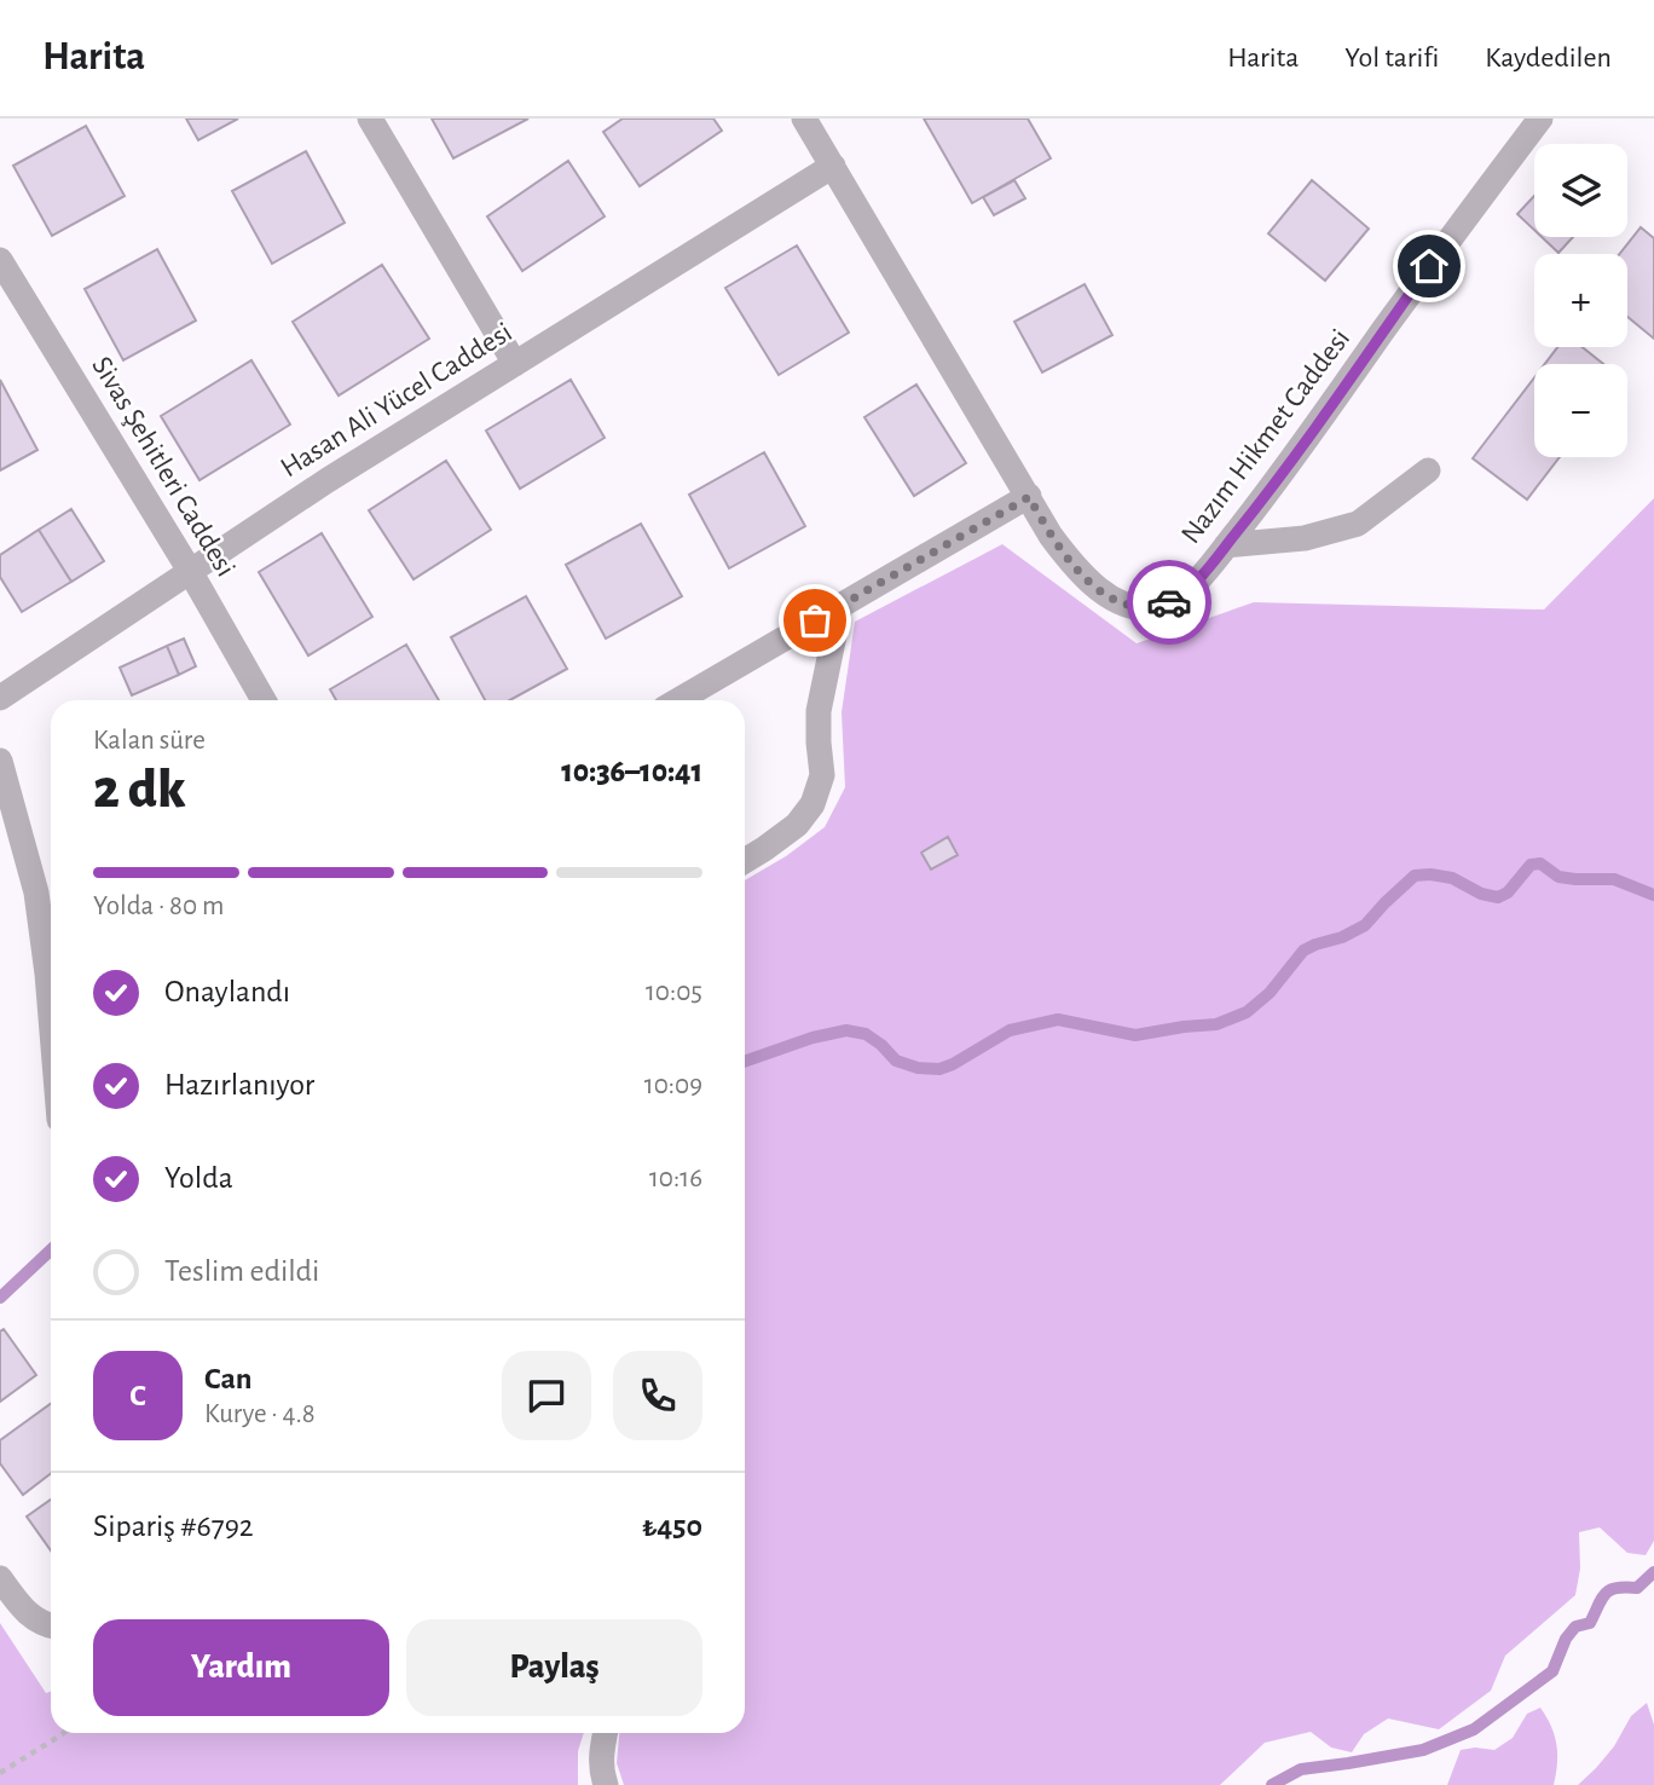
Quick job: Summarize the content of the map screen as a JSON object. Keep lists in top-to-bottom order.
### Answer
{
  "streets": {
    "street": ["Hasan Ali Yücel Caddesi", "Nazım Hikmet Caddesi", "Sivas Şehitleri Caddesi"]
  },
  "crossings": [
    ["Hasan Ali Yücel Caddesi", "Nazım Hikmet Caddesi"],
    ["Hasan Ali Yücel Caddesi", "Sivas Şehitleri Caddesi"]
  ],
  "page": {
    "header": "Harita",
    "nav": ["Harita", "Yol tarifi", "Kaydedilen"],
    "map_buttons": ["+", "−"],
    "heading": ["2 dk", "Kalan süre", "10:36–10:41"],
    "panel": [
      "Can",
      "Kurye · 4.8",
      "Sipariş #6792",
      "₺450"
    ],
    "bar": "Yolda · 80 m",
    "list": [
      ["Onaylandı", "10:05"],
      ["Hazırlanıyor", "10:09"],
      ["Yolda", "10:16"],
      "Teslim edildi"
    ],
    "round": "C",
    "buttons": ["Yardım", "Paylaş"]
  }
}
